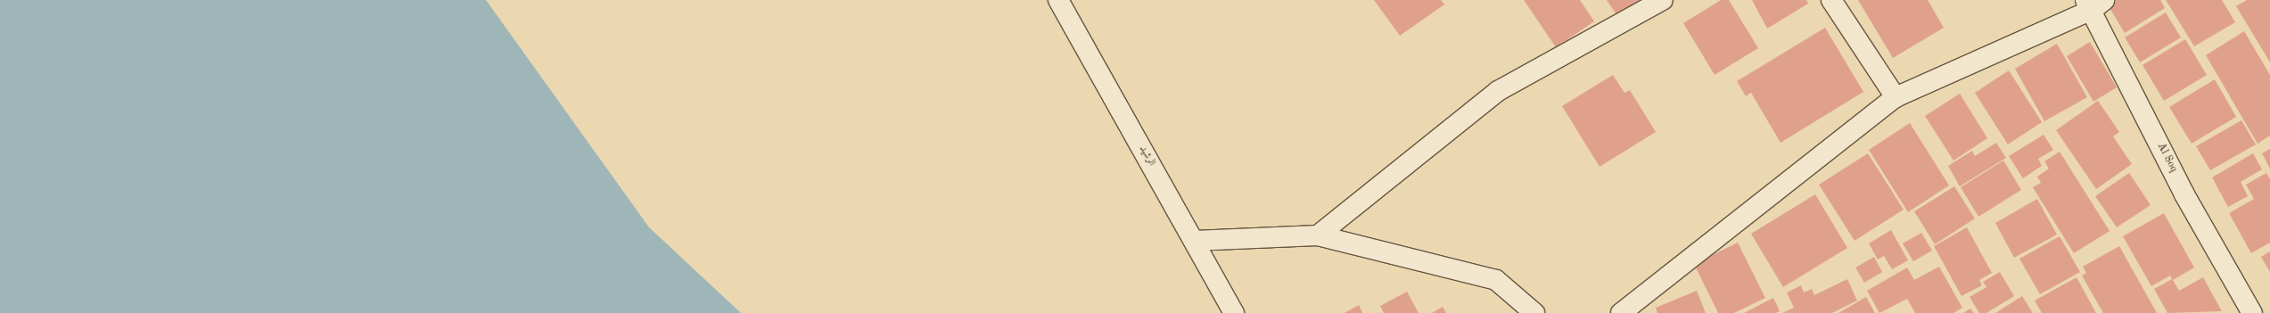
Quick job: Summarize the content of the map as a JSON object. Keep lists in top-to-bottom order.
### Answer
{
  "streets": {
    "street": ["الرشيد", "Al Soq"]
  }
}
